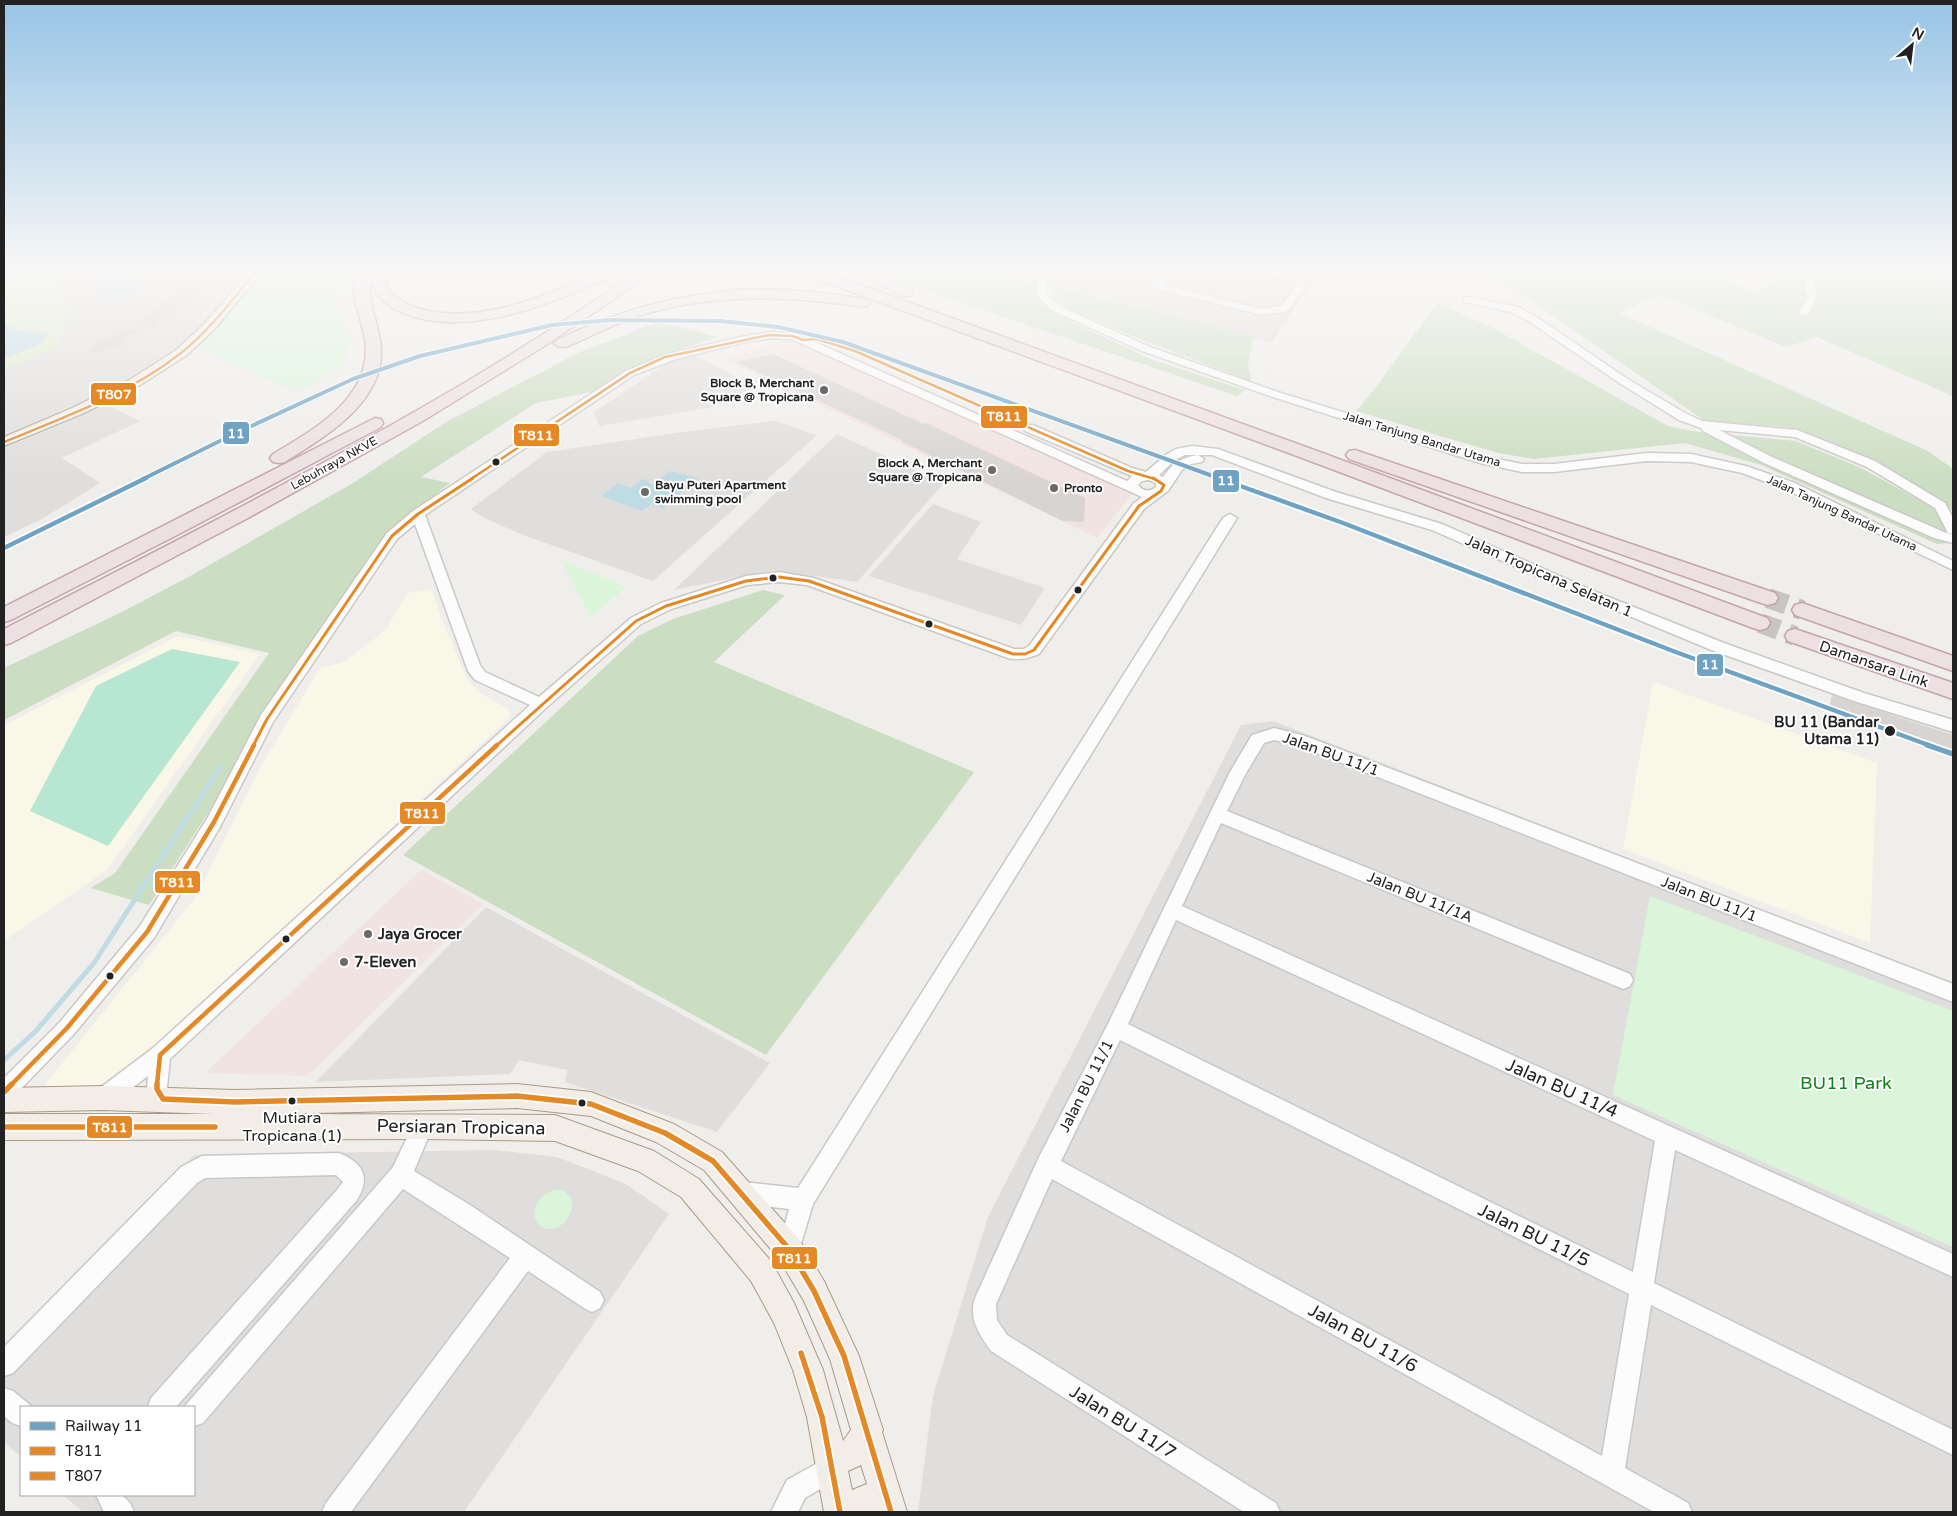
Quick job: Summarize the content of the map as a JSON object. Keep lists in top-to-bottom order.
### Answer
{
  "streets": {
    "highway": ["Lebuhraya NKVE", "Damansara Link"],
    "main road": ["Persiaran Tropicana"],
    "street": [
      "Jalan Tanjung Bandar Utama",
      "Jalan Tropicana Selatan 1",
      "Jalan BU 11/1",
      "Jalan BU 11/1A",
      "Jalan BU 11/4",
      "Jalan BU 11/5",
      "Jalan BU 11/6",
      "Jalan BU 11/7"
    ]
  },
  "crossings": [
    ["Jalan BU 11/1", "Jalan BU 11/1A"],
    ["Jalan BU 11/1", "Jalan BU 11/4"],
    ["Jalan BU 11/1", "Jalan BU 11/5"],
    ["Jalan BU 11/1", "Jalan BU 11/6"],
    ["Jalan BU 11/1", "Jalan BU 11/7"]
  ],
  "parks": ["BU11 Park"],
  "places": [
    "Block B, Merchant Square @ Tropicana",
    "Block A, Merchant Square @ Tropicana",
    "Pronto",
    "Bayu Puteri Apartment swimming pool",
    "BU 11 (Bandar Utama 11)",
    "Jaya Grocer",
    "7-Eleven",
    "Mutiara Tropicana (1)"
  ],
  "lines": ["rail line 11", "transit line T811", "transit line T807"],
  "legend": ["Railway 11", "T811", "T807"],
  "north": "top right"
}
